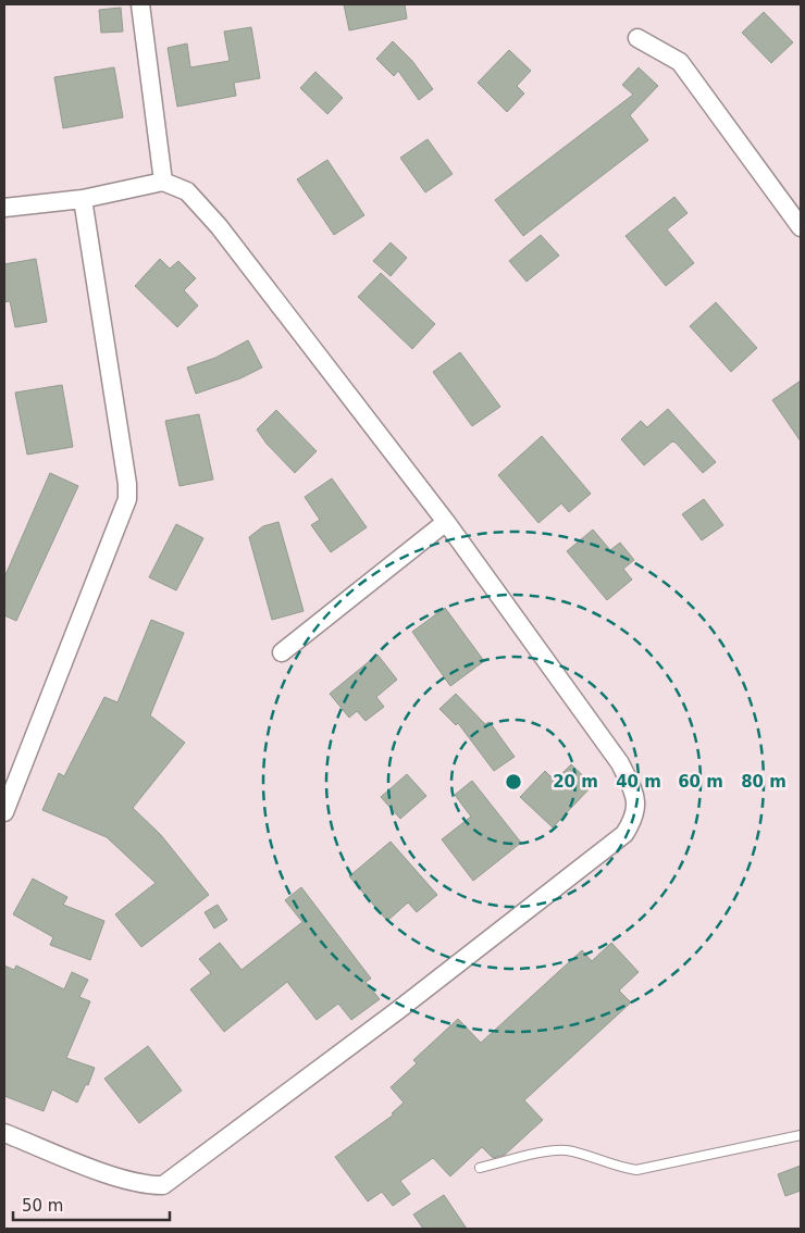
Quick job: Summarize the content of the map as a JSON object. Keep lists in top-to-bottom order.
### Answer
{
  "scale_bar": "50 m",
  "rings": [
    "20 m",
    "40 m",
    "60 m",
    "80 m"
  ]
}
